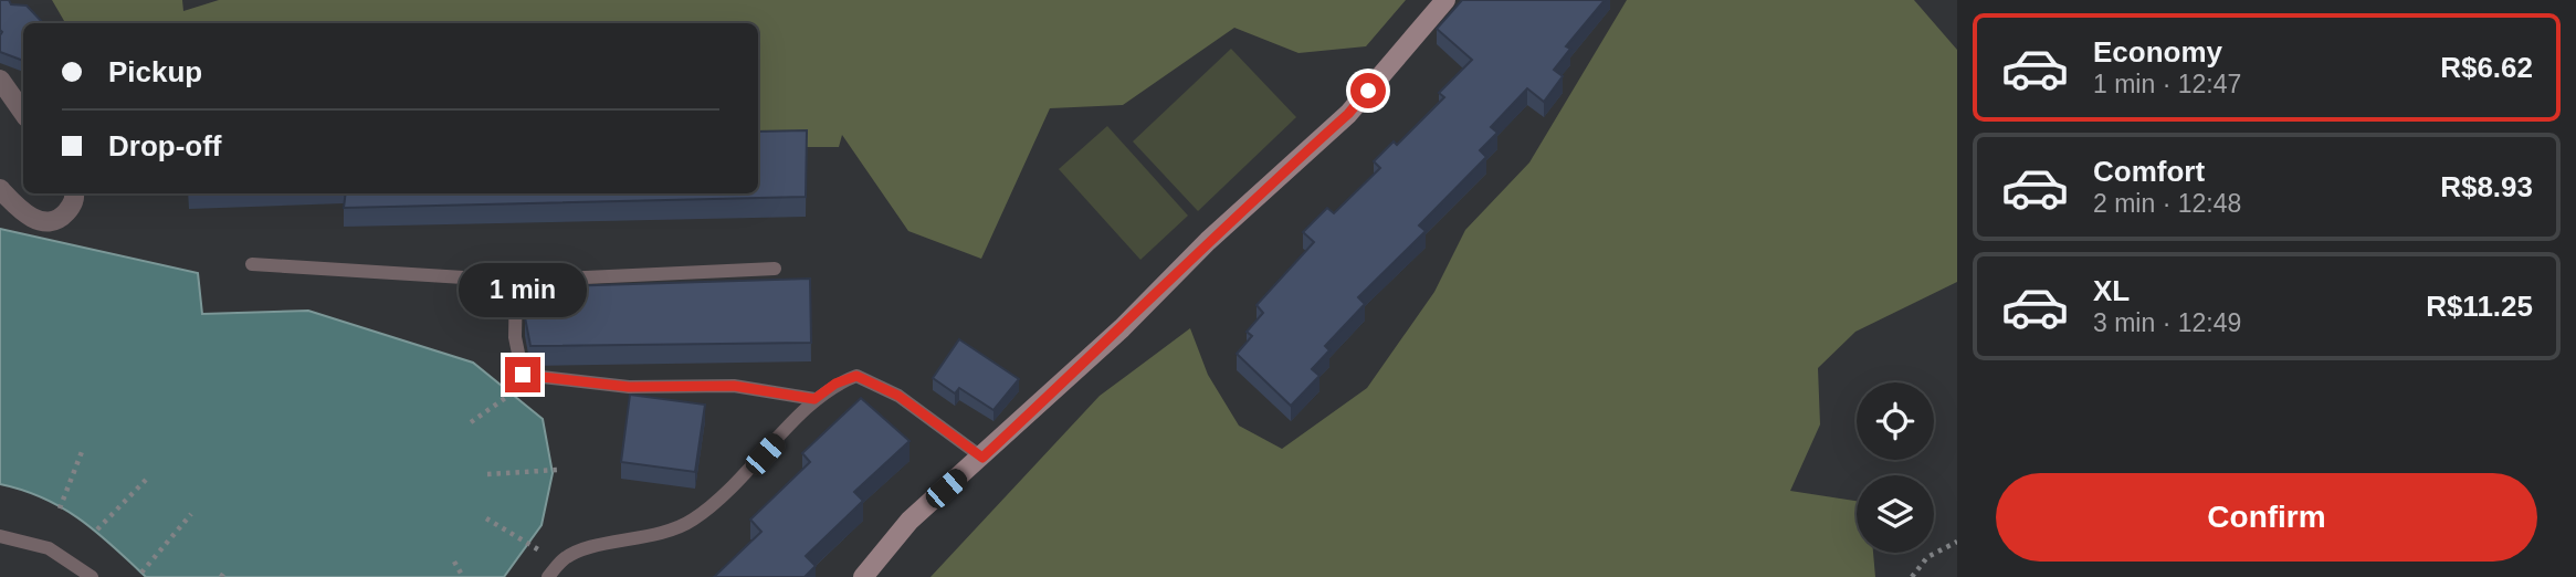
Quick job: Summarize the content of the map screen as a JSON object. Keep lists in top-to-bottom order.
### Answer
{
  "page": {
    "list": [
      {
        "name": "Economy",
        "note": "1 min · 12:47",
        "value": "R$6.62"
      },
      {
        "name": "Comfort",
        "note": "2 min · 12:48",
        "value": "R$8.93"
      },
      {
        "name": "XL",
        "note": "3 min · 12:49",
        "value": "R$11.25"
      }
    ],
    "banner": ["Pickup", "Drop-off"],
    "bubble": "1 min",
    "buttons": "Confirm"
  }
}
